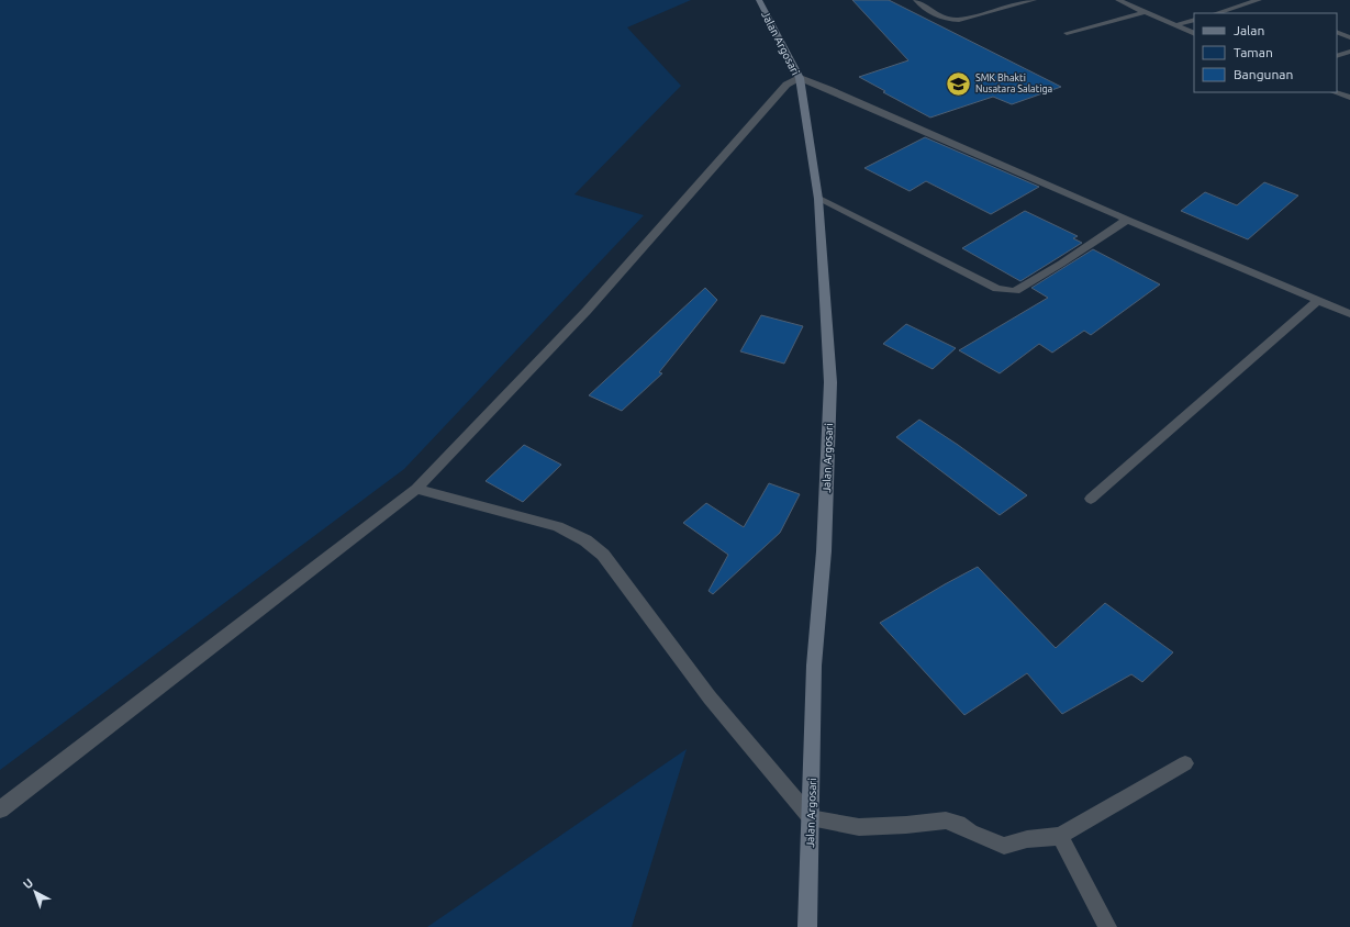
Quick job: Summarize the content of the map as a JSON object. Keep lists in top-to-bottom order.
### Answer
{
  "streets": {
    "street": ["Jalan Argosari"]
  },
  "places": {
    "school or university": ["SMK Bhakti Nusatara Salatiga"]
  },
  "legend": ["Jalan", "Taman", "Bangunan"],
  "north": "top left"
}
